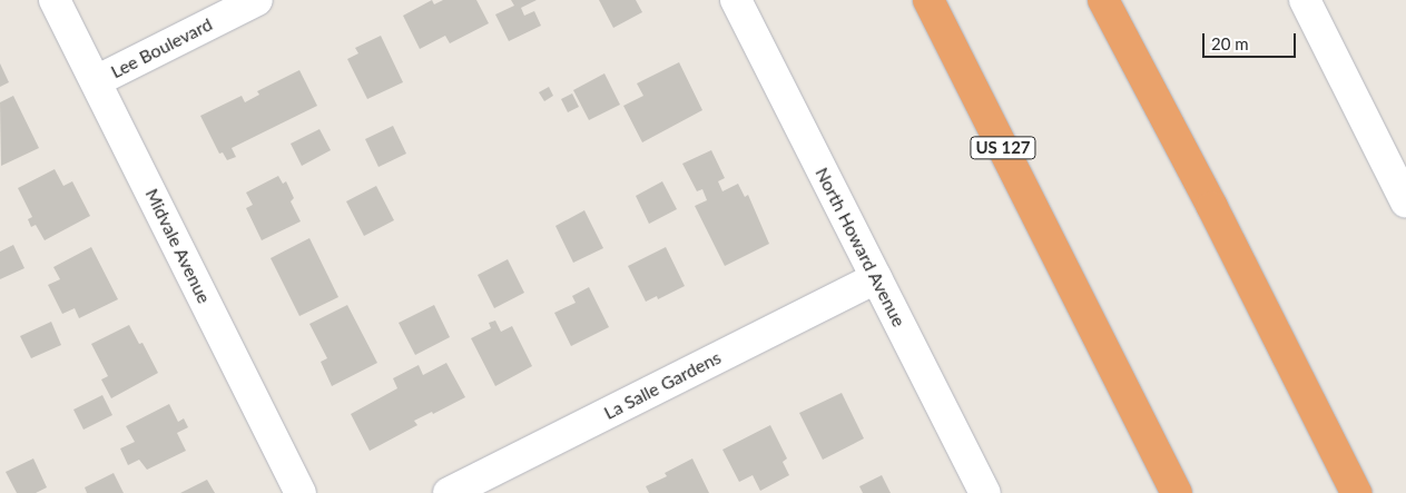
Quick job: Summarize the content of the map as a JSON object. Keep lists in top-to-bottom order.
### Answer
{
  "streets": {
    "highway": ["US 127"],
    "street": [
      "Lee Boulevard",
      "Midvale Avenue",
      "North Howard Avenue",
      "La Salle Gardens"
    ]
  },
  "crossings": [
    ["Lee Boulevard", "Midvale Avenue"],
    ["North Howard Avenue", "La Salle Gardens"]
  ],
  "scale_bar": "20 m"
}
